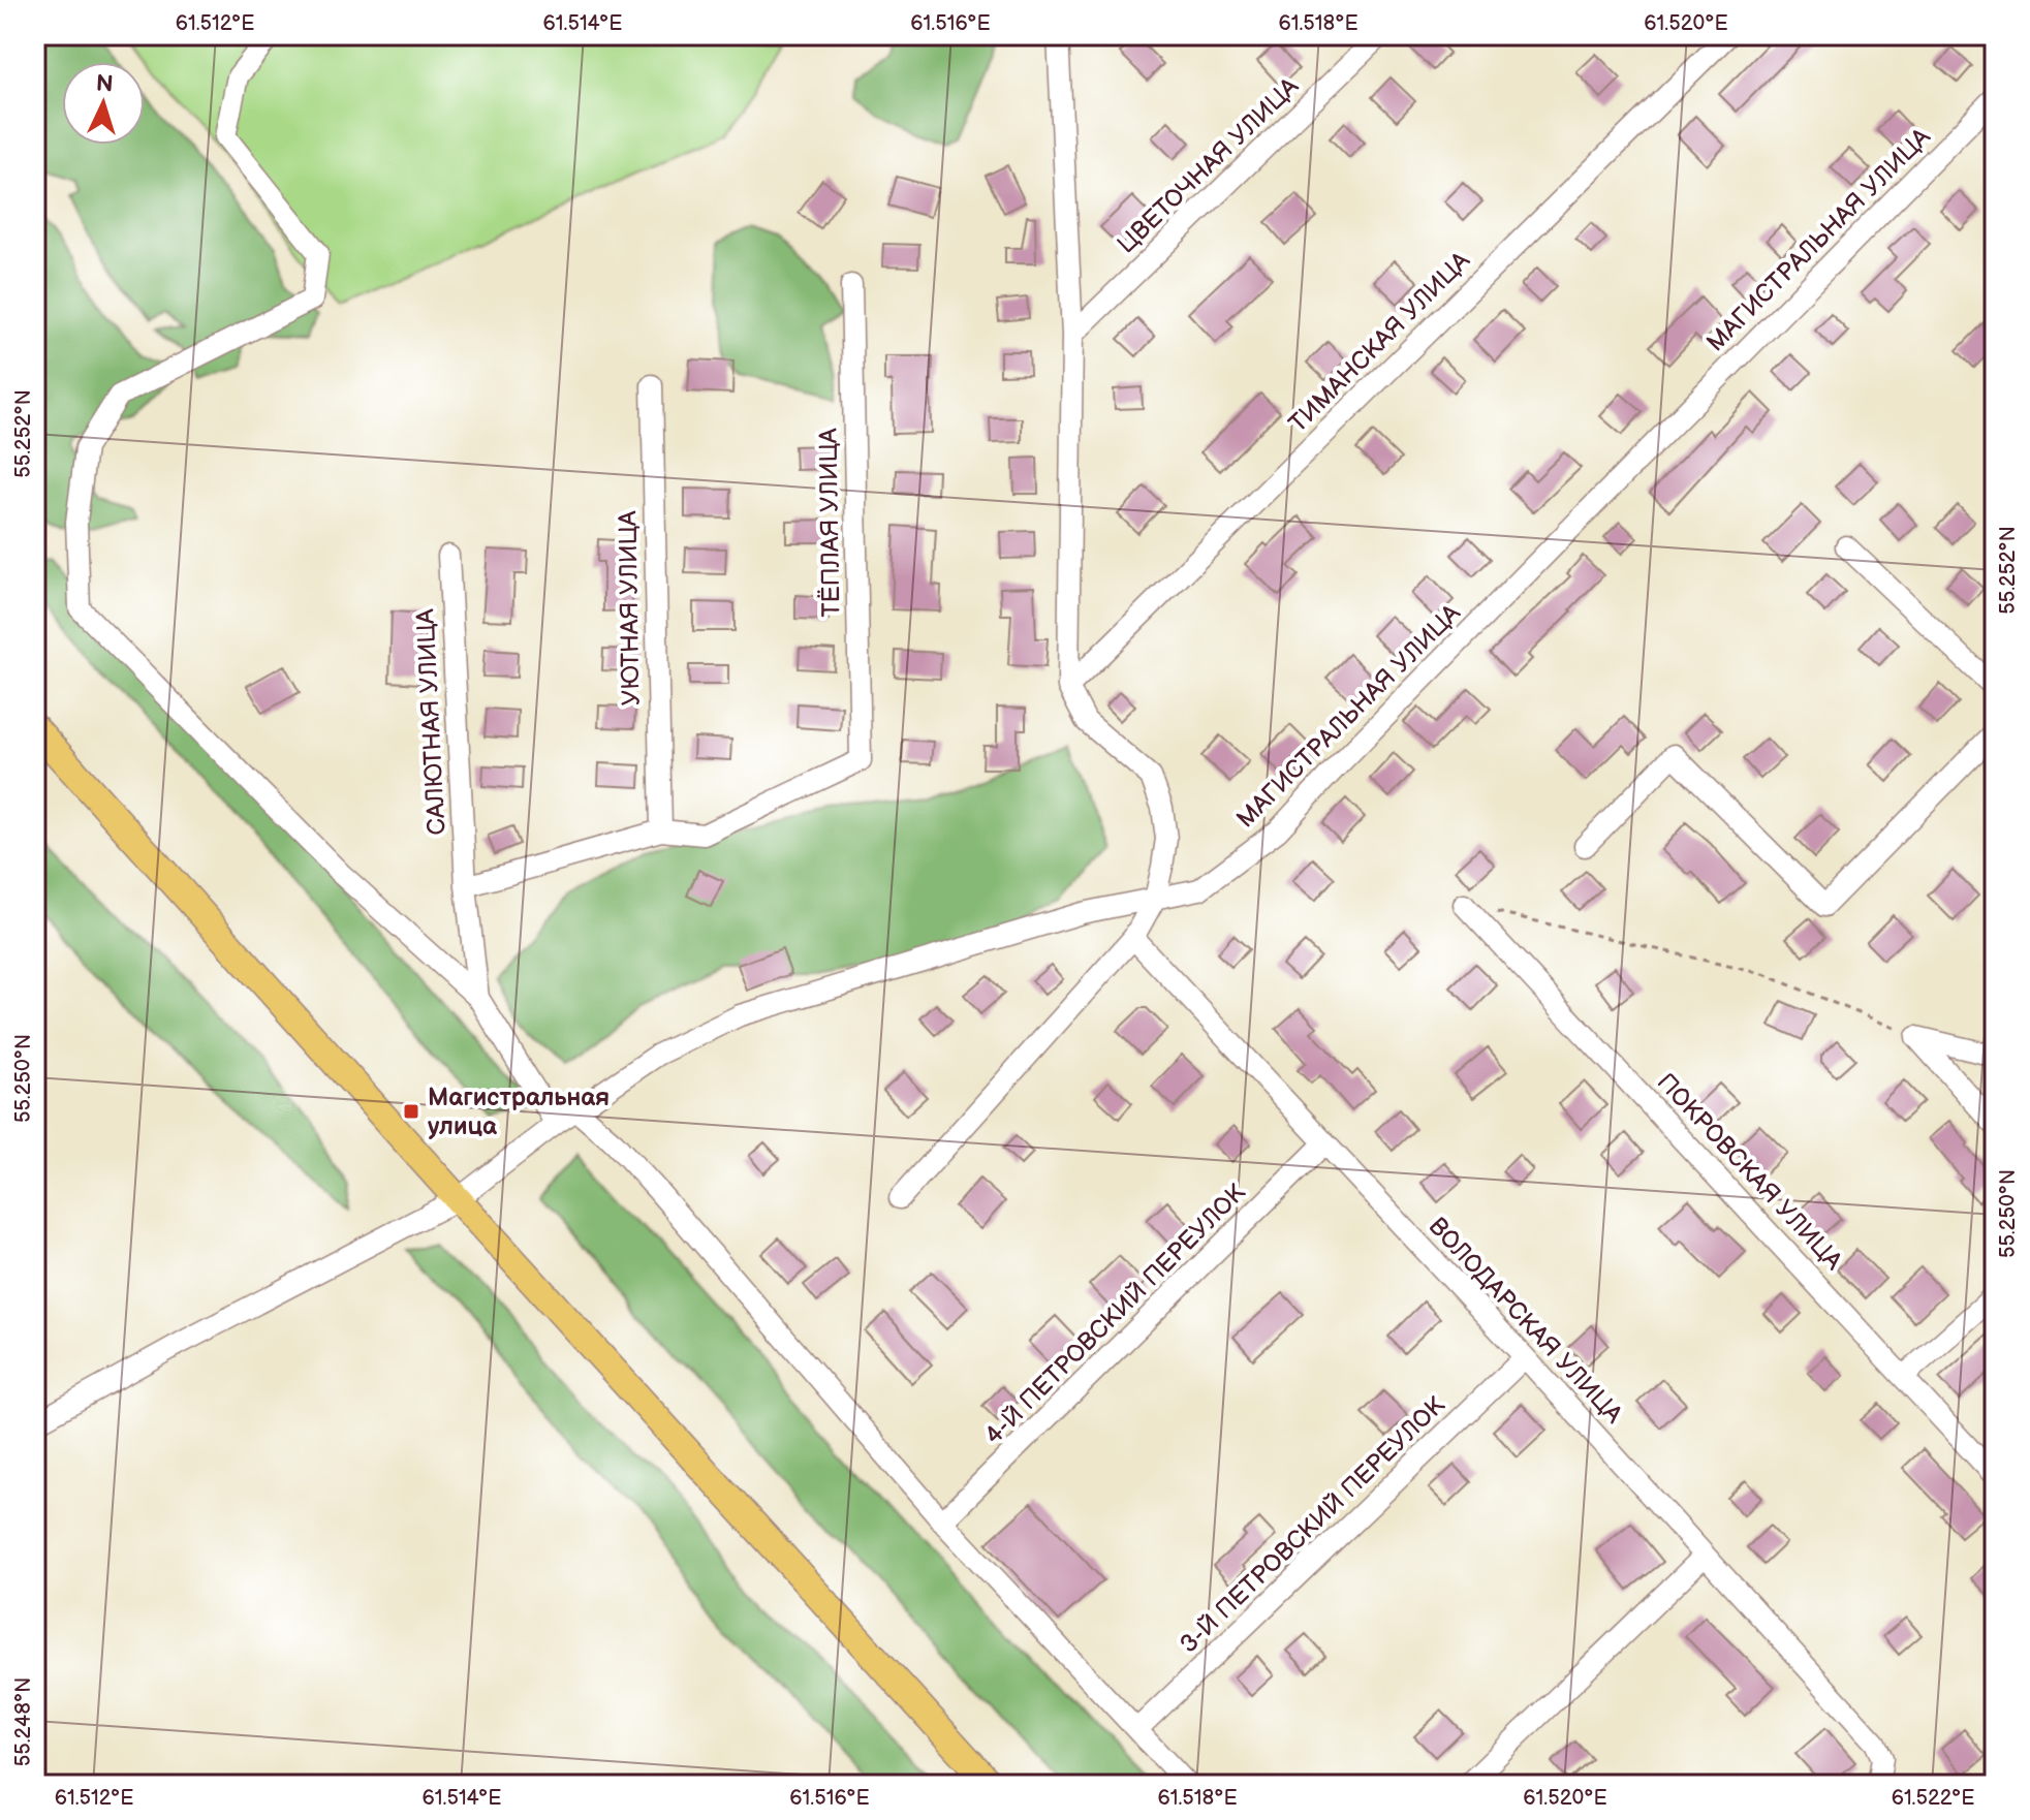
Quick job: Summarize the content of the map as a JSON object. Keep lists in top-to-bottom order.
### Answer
{
  "streets": {
    "street": [
      "ЦВЕТОЧНАЯ УЛИЦА",
      "МАГИСТРАЛЬНАЯ УЛИЦА",
      "ТИМАНСКАЯ УЛИЦА",
      "ТЁПЛАЯ УЛИЦА",
      "УЮТНАЯ УЛИЦА",
      "САЛЮТНАЯ УЛИЦА",
      "ПОКРОВСКАЯ УЛИЦА",
      "4-Й ПЕТРОВСКИЙ ПЕРЕУЛОК",
      "ВОЛОДАРСКАЯ УЛИЦА",
      "3-Й ПЕТРОВСКИЙ ПЕРЕУЛОК"
    ]
  },
  "crossings": [
    ["ТЁПЛАЯ УЛИЦА", "УЮТНАЯ УЛИЦА"],
    ["4-Й ПЕТРОВСКИЙ ПЕРЕУЛОК", "ВОЛОДАРСКАЯ УЛИЦА"],
    ["ВОЛОДАРСКАЯ УЛИЦА", "3-Й ПЕТРОВСКИЙ ПЕРЕУЛОК"]
  ],
  "places": {
    "transit": ["Магистральная улица"]
  },
  "north": "top",
  "coordinates": [
    "61.512°E",
    "61.514°E",
    "61.516°E",
    "61.518°E",
    "61.520°E",
    "55.252°N",
    "55.250°N",
    "55.248°N",
    "61.522°E"
  ]
}
